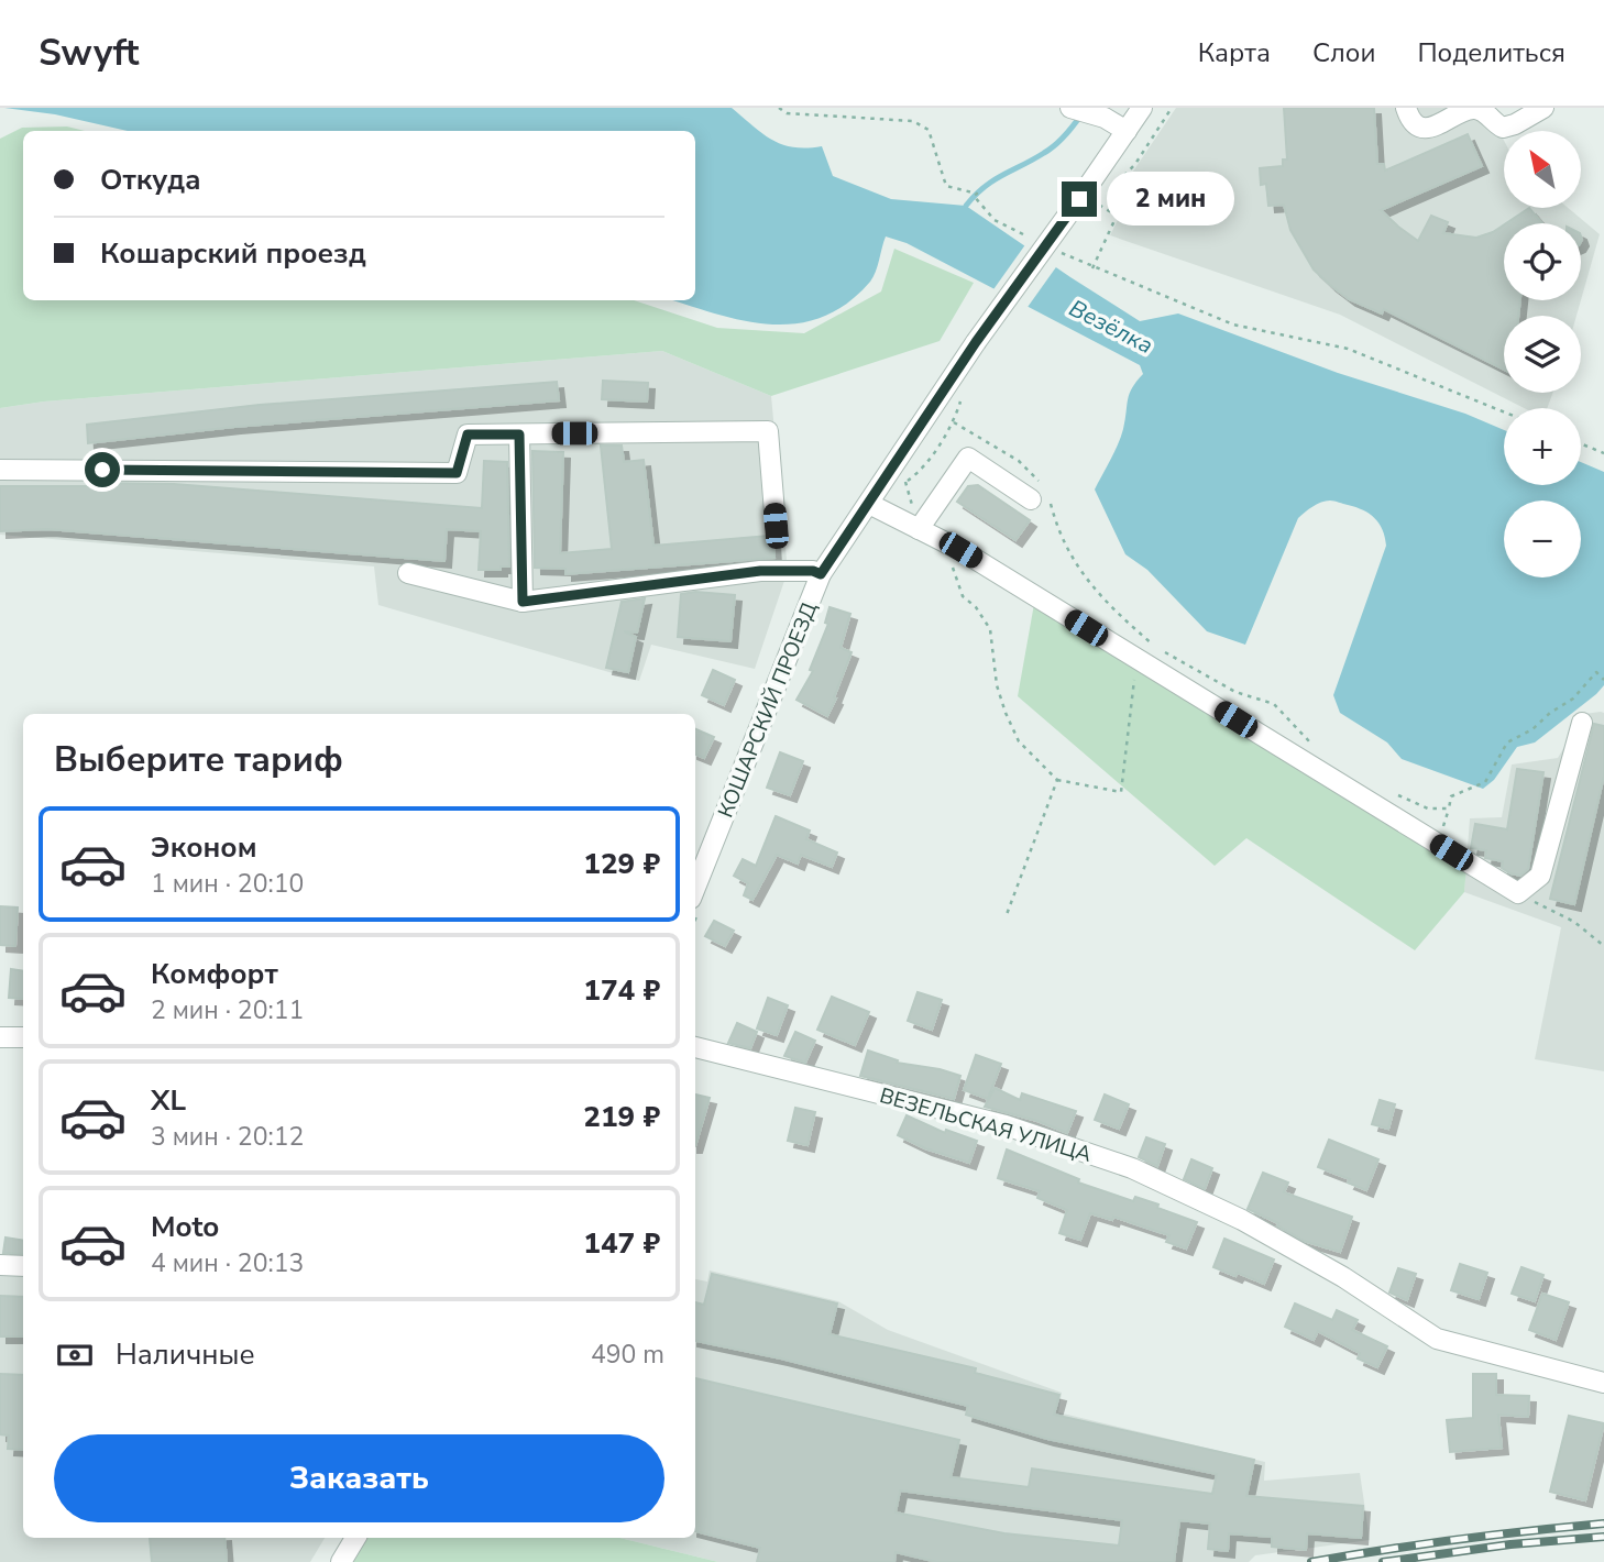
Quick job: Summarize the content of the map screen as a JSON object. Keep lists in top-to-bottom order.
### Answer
{
  "streets": {
    "street": ["КОШАРСКИЙ ПРОЕЗД", "ВЕЗЕЛЬСКАЯ УЛИЦА"]
  },
  "water": ["Везёлка"],
  "north": "top left",
  "page": {
    "header": "Swyft",
    "nav": ["Карта", "Слои", "Поделиться"],
    "map_buttons": ["+", "−"],
    "banner": ["Откуда", "Кошарский проезд"],
    "bubble": "2 мин",
    "heading": "Выберите тариф",
    "list": [
      {
        "name": "Эконом",
        "note": "1 мин · 20:10",
        "value": "129 ₽"
      },
      {
        "name": "Комфорт",
        "note": "2 мин · 20:11",
        "value": "174 ₽"
      },
      {
        "name": "XL",
        "note": "3 мин · 20:12",
        "value": "219 ₽"
      },
      {
        "name": "Moto",
        "note": "4 мин · 20:13",
        "value": "147 ₽"
      }
    ],
    "pay": ["Наличные", "490 m"],
    "buttons": "Заказать"
  }
}
